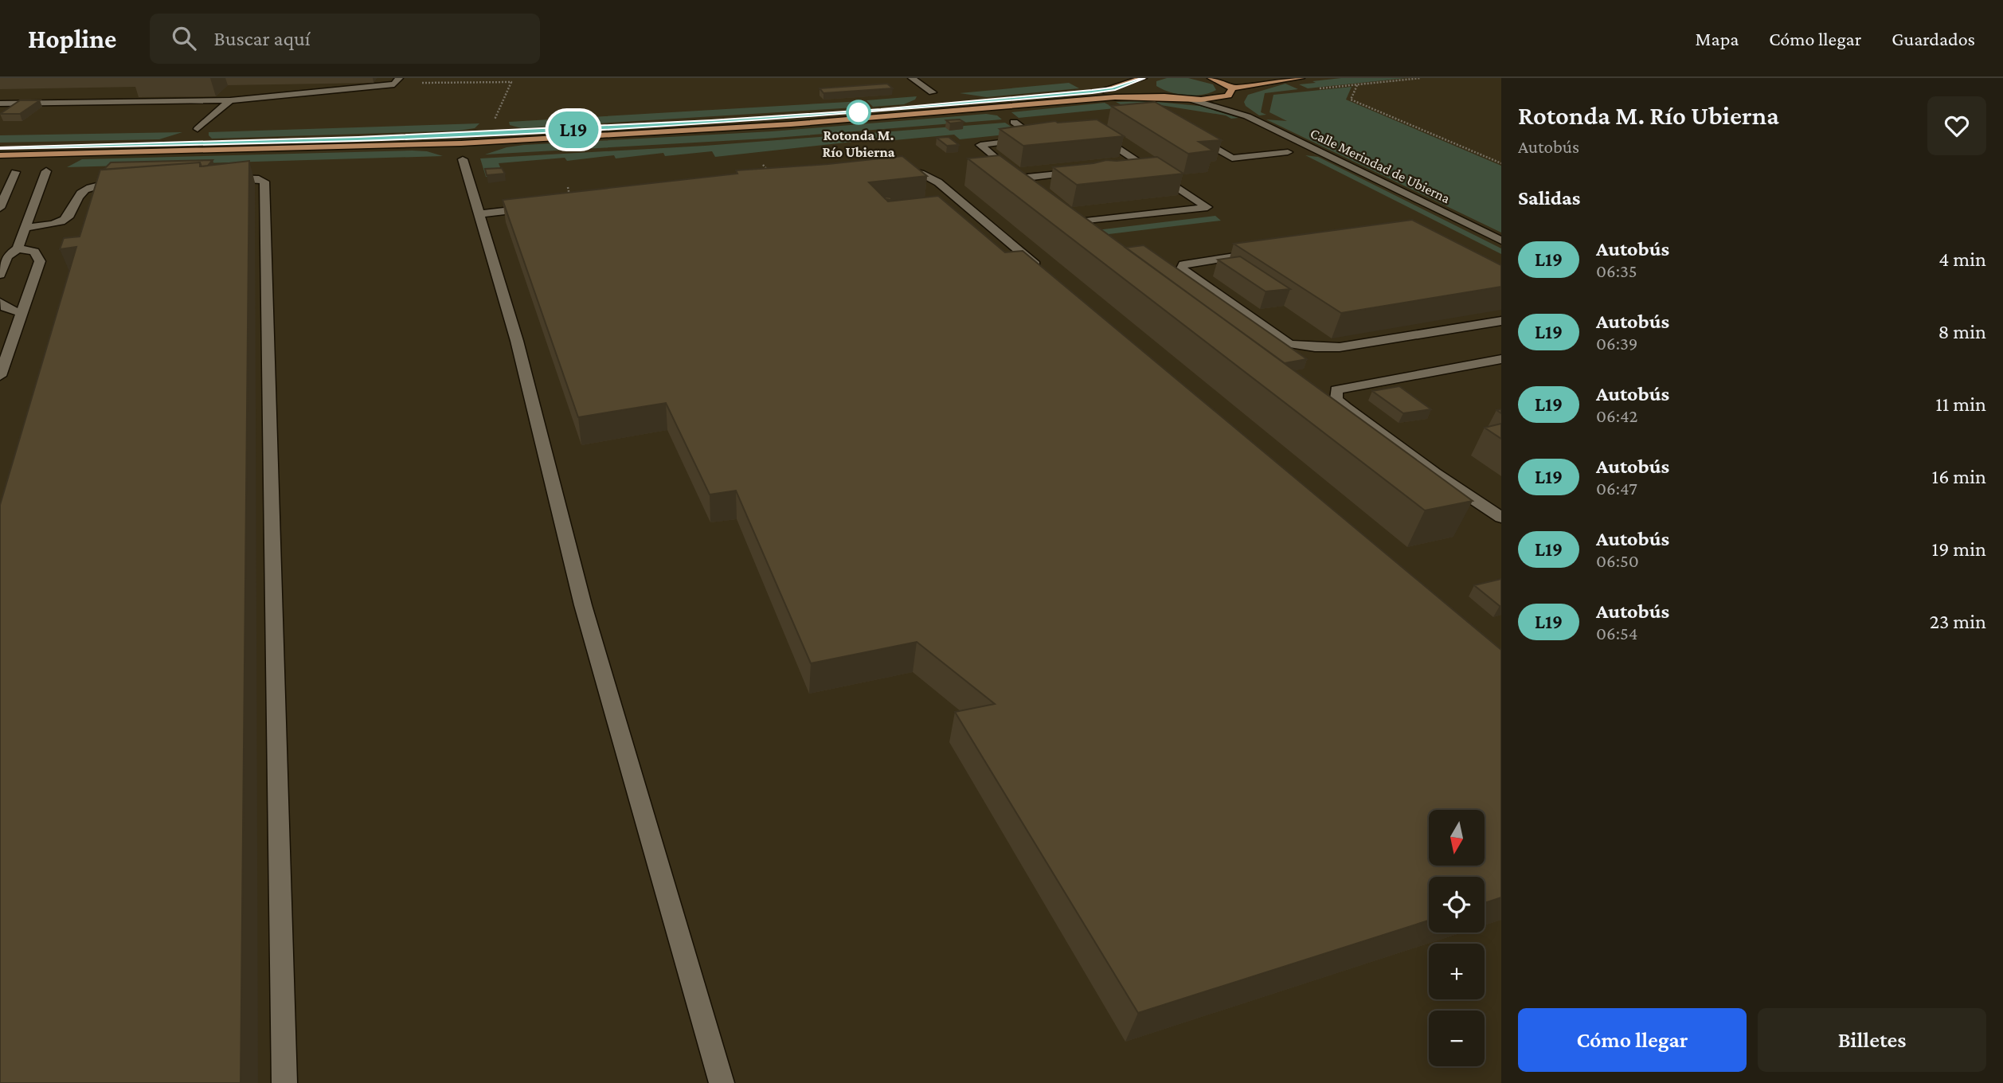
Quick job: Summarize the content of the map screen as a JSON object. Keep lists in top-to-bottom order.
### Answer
{
  "streets": {
    "street": ["Calle Merindad de Ubierna"]
  },
  "places": ["Rotonda M. Río Ubierna"],
  "lines": ["bus line L19"],
  "north": "bottom",
  "page": {
    "header": "Hopline",
    "search": "Buscar aquí",
    "nav": ["Mapa", "Cómo llegar", "Guardados"],
    "on_map": "L19",
    "heading": [
      ["Rotonda M. Río Ubierna", "Autobús"],
      "Salidas"
    ],
    "list": [
      {
        "mark": "L19",
        "name": "Autobús",
        "note": "06:35",
        "value": "4 min"
      },
      {
        "mark": "L19",
        "name": "Autobús",
        "note": "06:39",
        "value": "8 min"
      },
      {
        "mark": "L19",
        "name": "Autobús",
        "note": "06:42",
        "value": "11 min"
      },
      {
        "mark": "L19",
        "name": "Autobús",
        "note": "06:47",
        "value": "16 min"
      },
      {
        "mark": "L19",
        "name": "Autobús",
        "note": "06:50",
        "value": "19 min"
      },
      {
        "mark": "L19",
        "name": "Autobús",
        "note": "06:54",
        "value": "23 min"
      }
    ],
    "map_buttons": ["+", "−"],
    "buttons": ["Cómo llegar", "Billetes"]
  }
}
